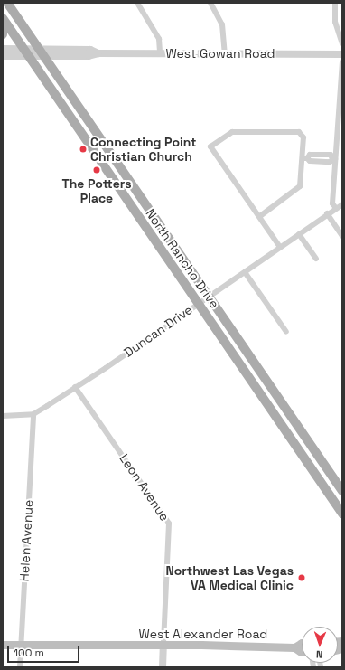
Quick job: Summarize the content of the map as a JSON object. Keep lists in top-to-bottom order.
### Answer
{
  "streets": {
    "main road": ["North Rancho Drive", "West Alexander Road"],
    "street": [
      "West Gowan Road",
      "Duncan Drive",
      "Leon Avenue",
      "Helen Avenue"
    ]
  },
  "crossings": [
    ["West Gowan Road", "North Rancho Drive"],
    ["North Rancho Drive", "Duncan Drive"],
    ["Duncan Drive", "Leon Avenue"],
    ["Duncan Drive", "Helen Avenue"],
    ["Leon Avenue", "West Alexander Road"],
    ["Helen Avenue", "West Alexander Road"]
  ],
  "places": ["Connecting Point Christian Church", "The Potters Place", "Northwest Las Vegas VA Medical Clinic"],
  "scale_bar": "100 m",
  "north": "bottom"
}
